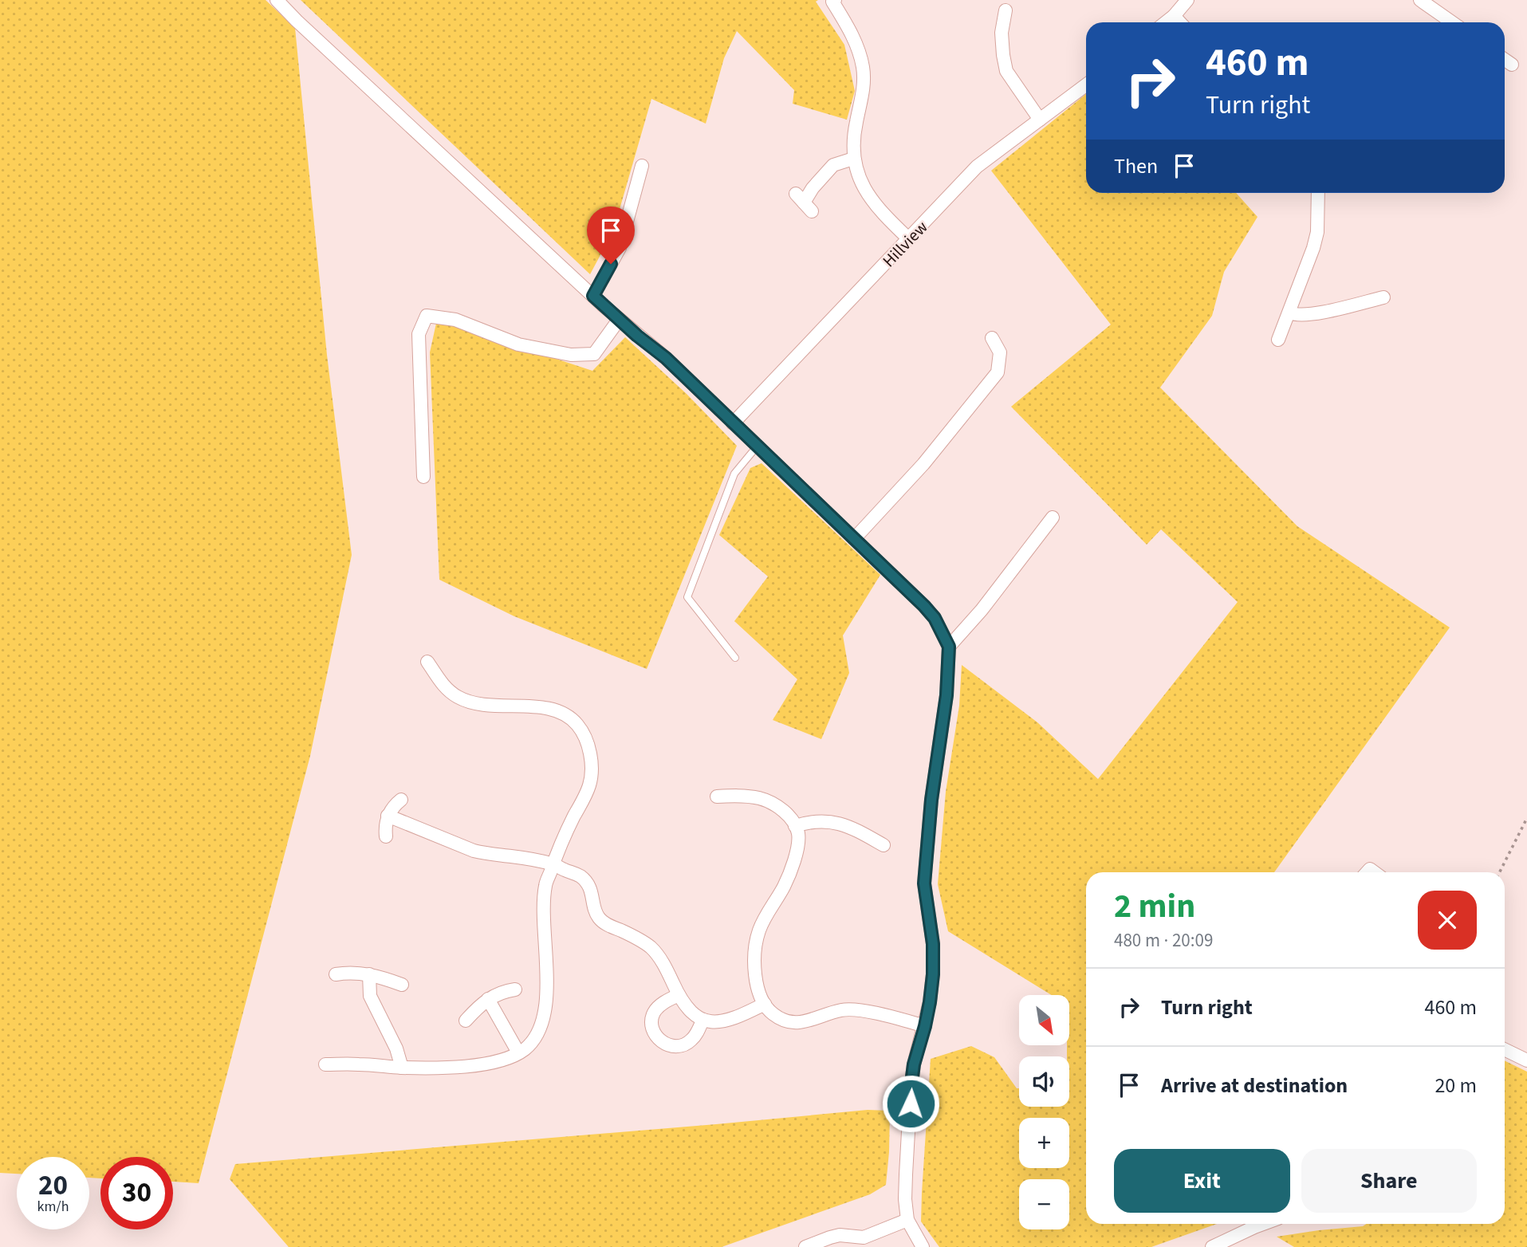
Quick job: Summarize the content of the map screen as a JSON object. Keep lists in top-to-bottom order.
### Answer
{
  "streets": {
    "street": ["Hillview"]
  },
  "north": "bottom right",
  "page": {
    "turn": ["460 m", "Turn right"],
    "then": "Then",
    "heading": ["2 min", "480 m · 20:09"],
    "list": [
      {
        "name": "Turn right",
        "value": "460 m"
      },
      {
        "name": "Arrive at destination",
        "value": "20 m"
      }
    ],
    "map_buttons": ["+", "−"],
    "buttons": ["Exit", "Share"],
    "speed": "20 km/h",
    "limit": "30"
  }
}
